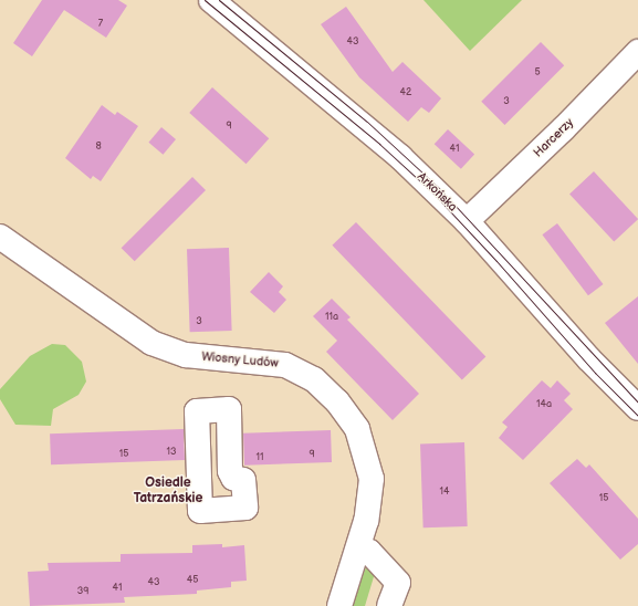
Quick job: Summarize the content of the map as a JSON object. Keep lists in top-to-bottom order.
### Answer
{
  "streets": {
    "street": ["Harcerzy", "Arkońska", "Wiosny Ludów"]
  },
  "crossings": [
    ["Harcerzy", "Arkońska"]
  ],
  "districts": ["Osiedle Tatrzańskie"],
  "house_numbers": [
    "7",
    "43",
    "5",
    "42",
    "3",
    "9",
    "8",
    "41",
    "11a",
    "3",
    "14a",
    "13",
    "15",
    "9",
    "11",
    "14",
    "15",
    "45",
    "43",
    "41",
    "39"
  ]
}
